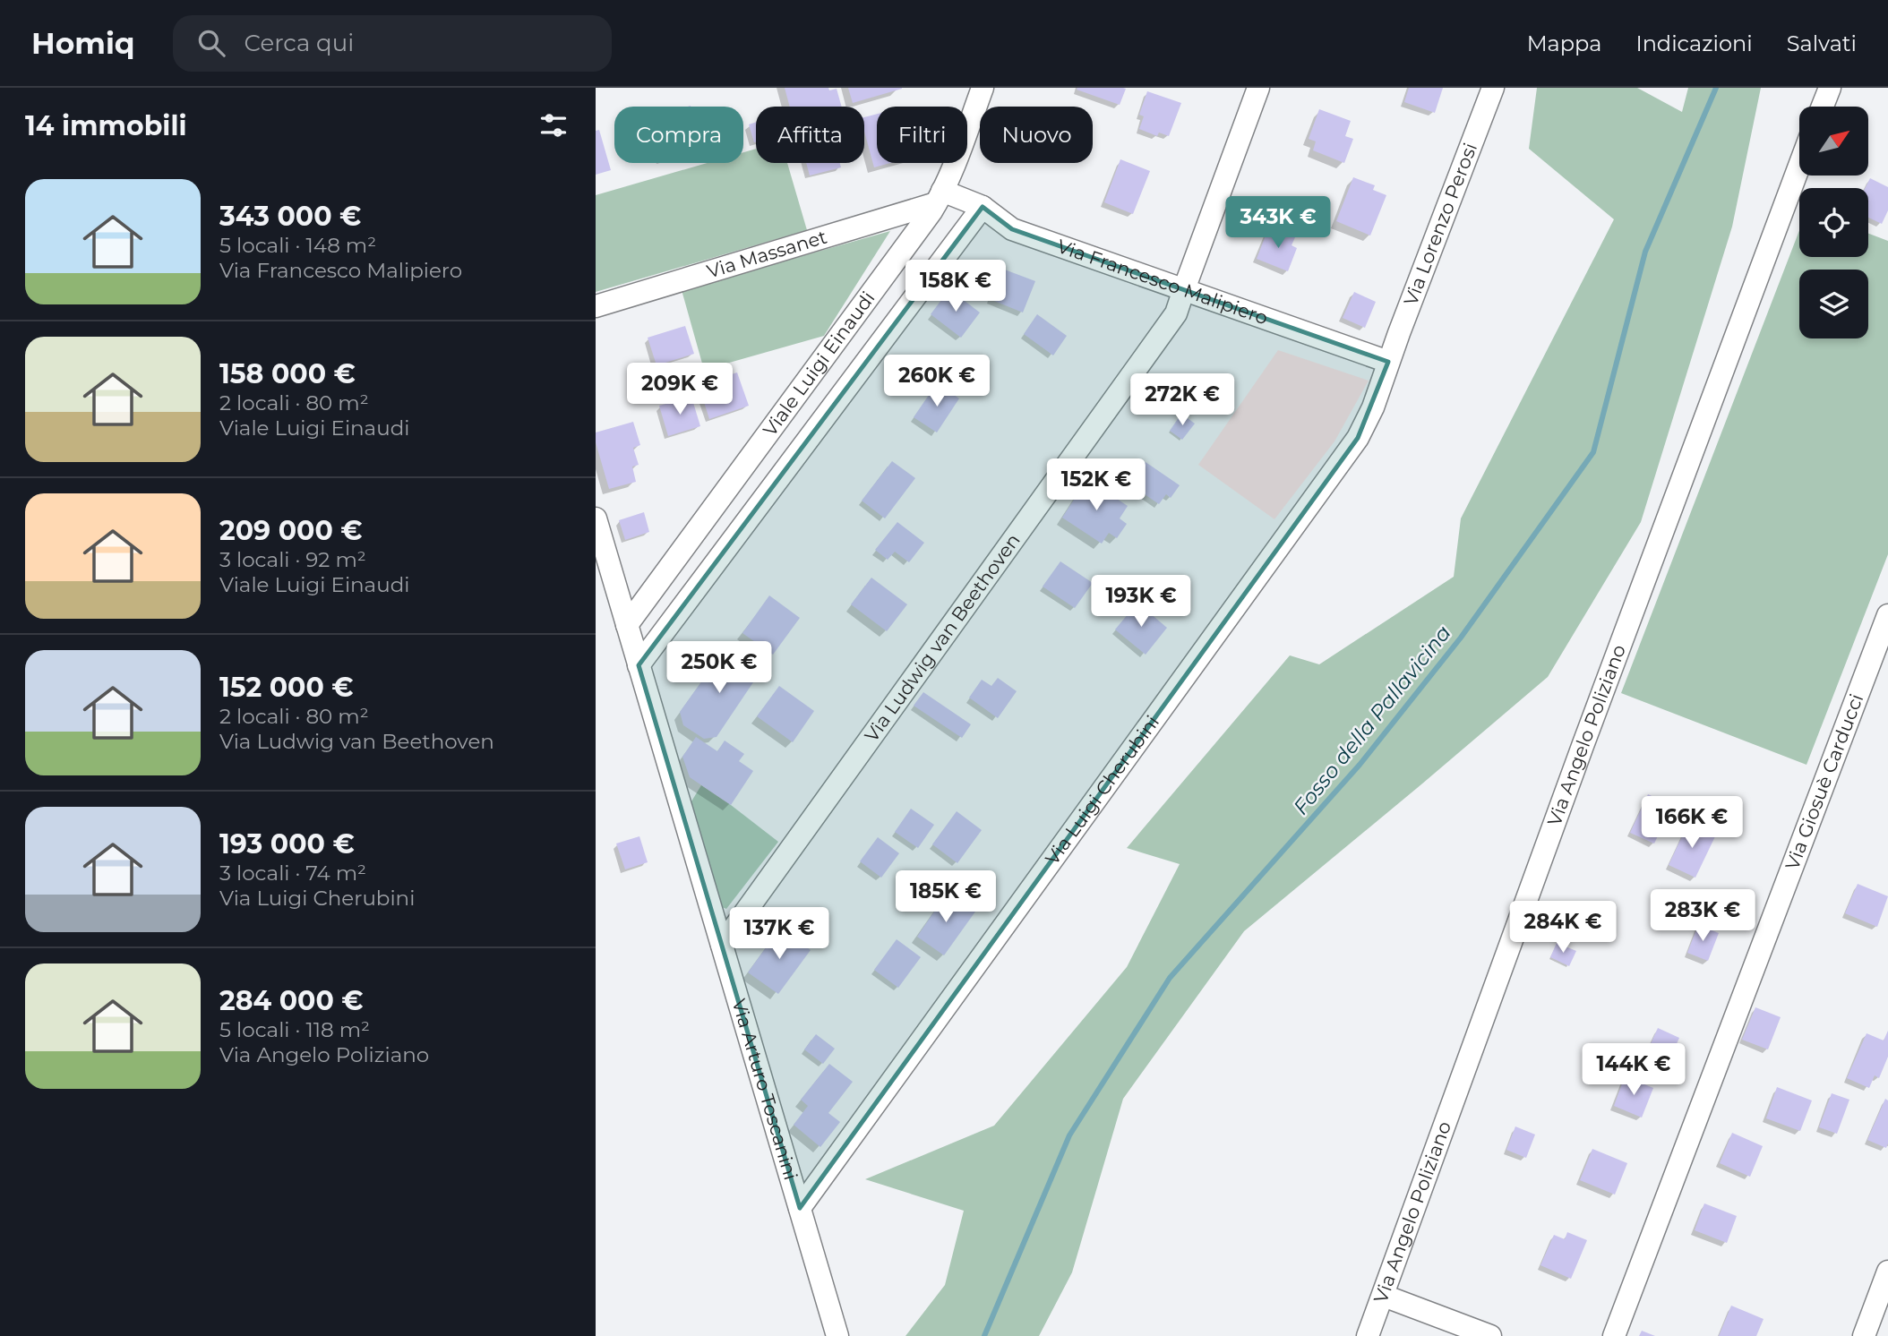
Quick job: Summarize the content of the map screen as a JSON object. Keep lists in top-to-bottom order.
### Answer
{
  "streets": {
    "street": [
      "Via Lorenzo Perosi",
      "Via Massanet",
      "Via Francesco Malipiero",
      "Viale Luigi Einaudi",
      "Via Ludwig van Beethoven",
      "Via Angelo Poliziano",
      "Via Giosuè Carducci",
      "Via Luigi Cherubini",
      "Via Arturo Toscanini"
    ]
  },
  "crossings": [
    ["Via Lorenzo Perosi", "Via Francesco Malipiero"],
    ["Via Lorenzo Perosi", "Via Luigi Cherubini"],
    ["Via Massanet", "Via Francesco Malipiero"],
    ["Via Massanet", "Viale Luigi Einaudi"],
    ["Via Francesco Malipiero", "Viale Luigi Einaudi"],
    ["Via Francesco Malipiero", "Via Ludwig van Beethoven"],
    ["Via Francesco Malipiero", "Via Luigi Cherubini"],
    ["Viale Luigi Einaudi", "Via Arturo Toscanini"],
    ["Via Ludwig van Beethoven", "Via Arturo Toscanini"],
    ["Via Luigi Cherubini", "Via Arturo Toscanini"]
  ],
  "water": ["Fosso della Pallavicina"],
  "north": "top right",
  "page": {
    "header": "Homiq",
    "search": "Cerca qui",
    "nav": ["Mappa", "Indicazioni", "Salvati"],
    "heading": "14 immobili",
    "chip": [
      "Compra",
      "Affitta",
      "Filtri",
      "Nuovo"
    ],
    "list": [
      {
        "name": "343 000 €",
        "note": "5 locali · 148 m² · Via Francesco Malipiero"
      },
      {
        "name": "158 000 €",
        "note": "2 locali · 80 m² · Viale Luigi Einaudi"
      },
      {
        "name": "209 000 €",
        "note": "3 locali · 92 m² · Viale Luigi Einaudi"
      },
      {
        "name": "152 000 €",
        "note": "2 locali · 80 m² · Via Ludwig van Beethoven"
      },
      {
        "name": "193 000 €",
        "note": "3 locali · 74 m² · Via Luigi Cherubini"
      },
      {
        "name": "284 000 €",
        "note": "5 locali · 118 m² · Via Angelo Poliziano"
      }
    ],
    "price": [
      "343K €",
      "158K €",
      "260K €",
      "209K €",
      "272K €",
      "152K €",
      "193K €",
      "250K €",
      "166K €",
      "185K €",
      "283K €",
      "284K €",
      "137K €",
      "144K €"
    ]
  }
}
